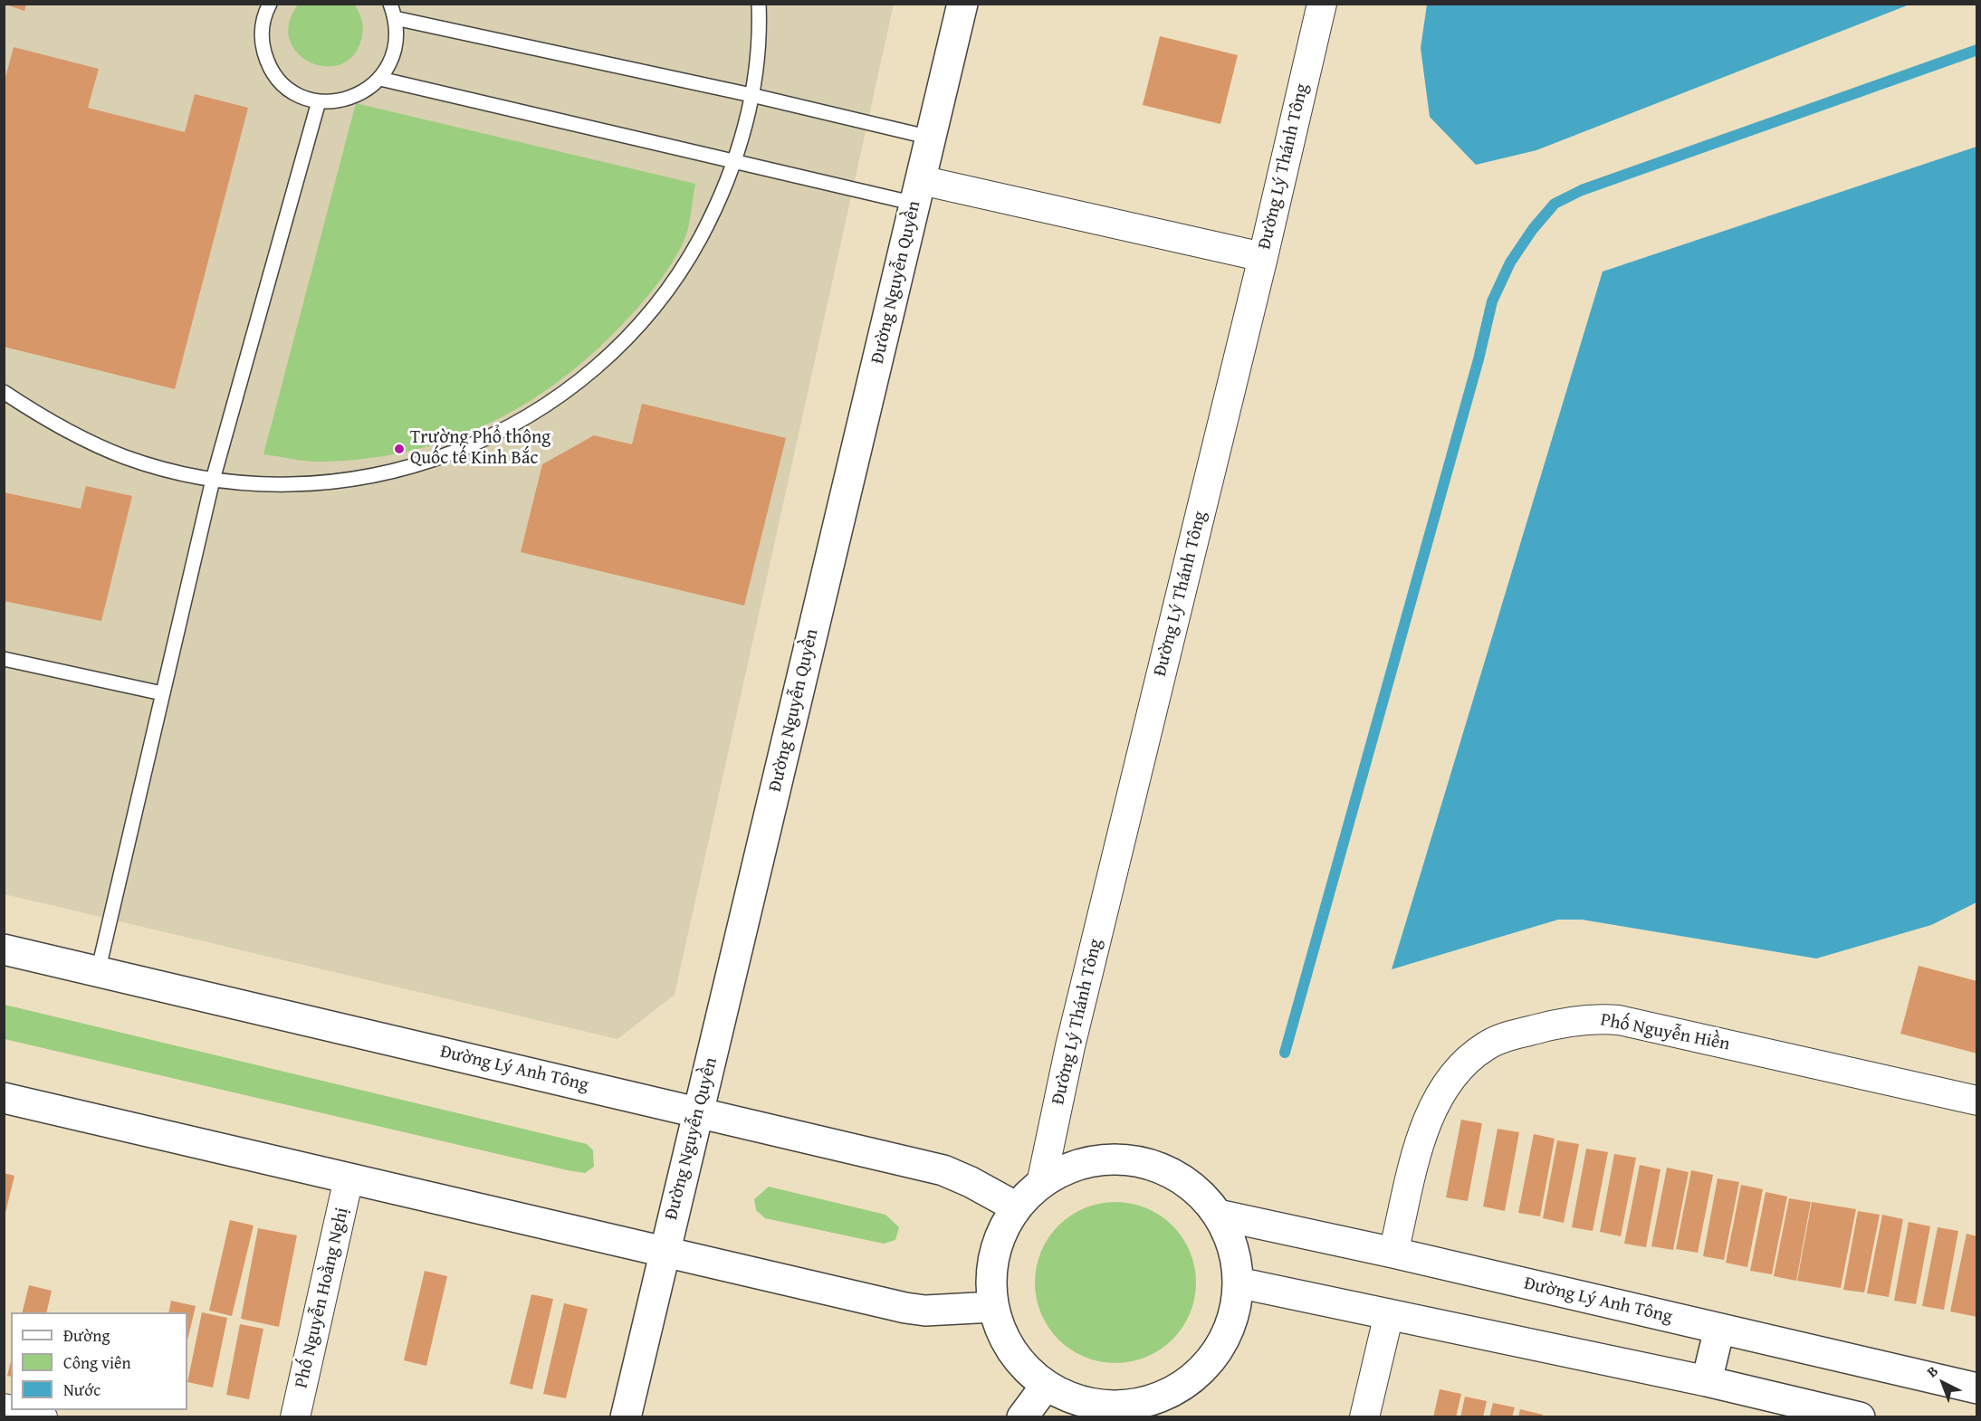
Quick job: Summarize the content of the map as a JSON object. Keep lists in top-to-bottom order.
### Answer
{
  "streets": {
    "street": [
      "Đường Lý Thánh Tông",
      "Đường Nguyễn Quyền",
      "Phố Nguyễn Hiền",
      "Đường Lý Anh Tông",
      "Phố Nguyễn Hoằng Nghị"
    ]
  },
  "crossings": [
    ["Đường Nguyễn Quyền", "Đường Lý Anh Tông"],
    ["Phố Nguyễn Hiền", "Đường Lý Anh Tông"]
  ],
  "places": ["Trường Phổ thông Quốc tế Kinh Bắc"],
  "legend": ["Đường", "Công viên", "Nước"],
  "north": "top left"
}
